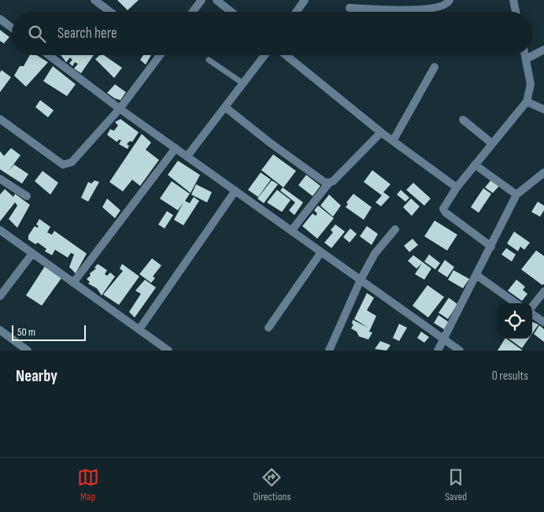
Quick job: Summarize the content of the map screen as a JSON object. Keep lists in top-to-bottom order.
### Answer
{
  "scale_bar": "50 m",
  "page": {
    "search": "Search here",
    "scale": "50 m",
    "heading": ["Nearby", "0 results"],
    "nav": ["Map", "Directions", "Saved"]
  }
}
